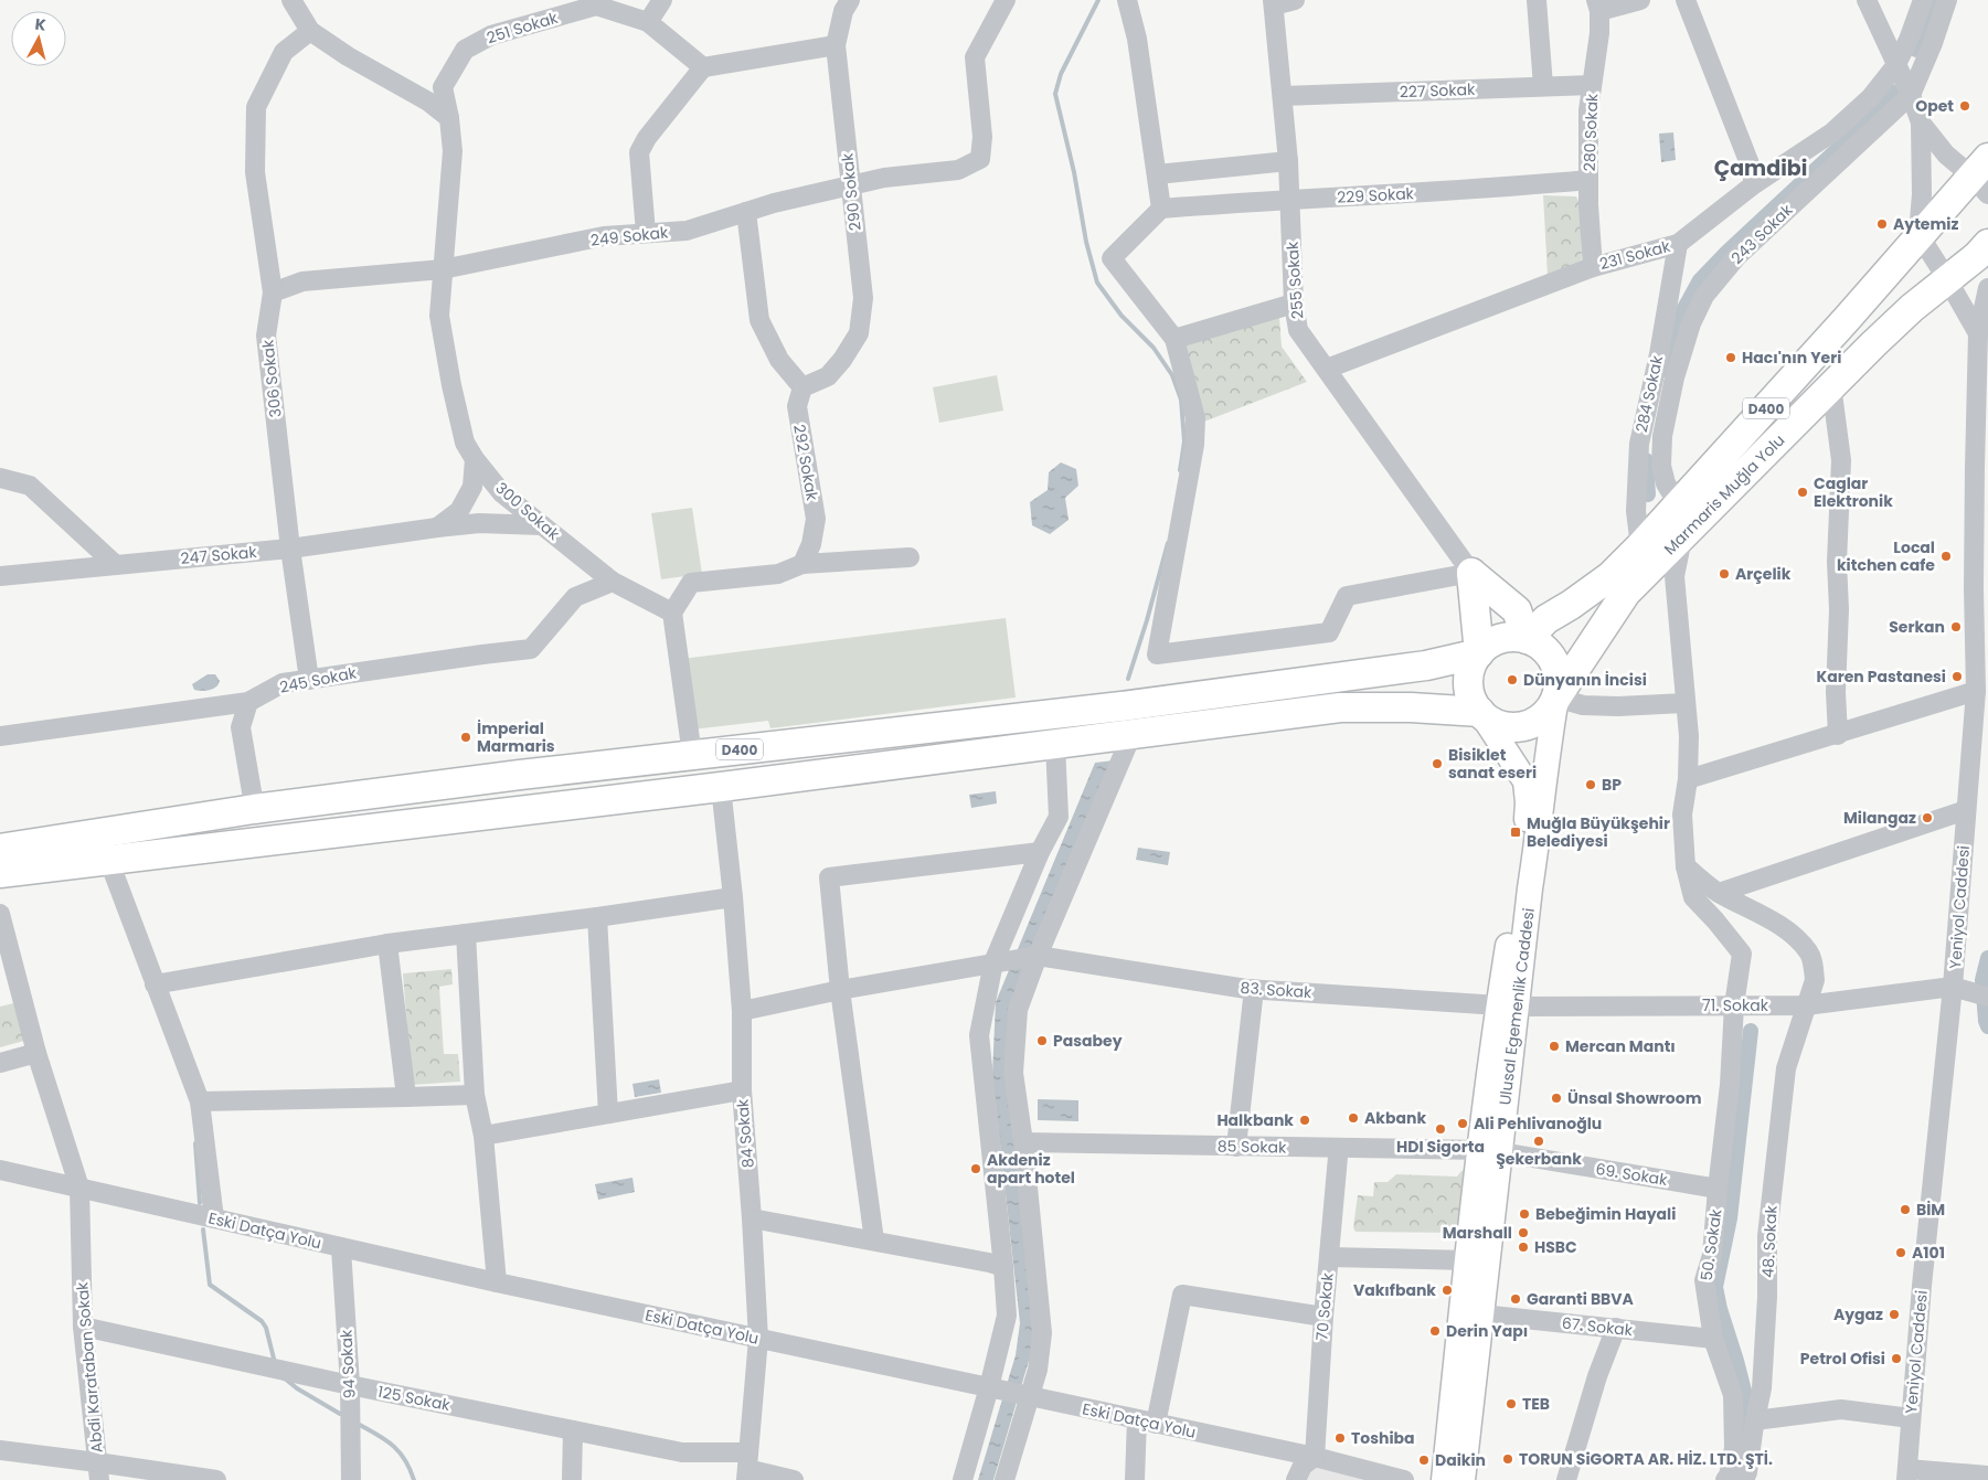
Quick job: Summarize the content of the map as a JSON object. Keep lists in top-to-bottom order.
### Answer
{
  "streets": {
    "highway": ["D400", "Marmaris Muğla Yolu"],
    "main road": ["Ulusal Egemenlik Caddesi"],
    "street": [
      "251 Sokak",
      "227 Sokak",
      "280 Sokak",
      "290 Sokak",
      "229 Sokak",
      "243 Sokak",
      "249 Sokak",
      "231 Sokak",
      "255 Sokak",
      "306 Sokak",
      "284 Sokak",
      "292 Sokak",
      "300 Sokak",
      "247 Sokak",
      "245 Sokak",
      "Yeniyol Caddesi",
      "83. Sokak",
      "71. Sokak",
      "84 Sokak",
      "85 Sokak",
      "69. Sokak",
      "Eski Datça Yolu",
      "48. Sokak",
      "50. Sokak",
      "70 Sokak",
      "67. Sokak",
      "94 Sokak",
      "Abdi Karataban Sokak",
      "125 Sokak"
    ]
  },
  "crossings": [
    ["251 Sokak", "300 Sokak"],
    ["227 Sokak", "280 Sokak"],
    ["227 Sokak", "255 Sokak"],
    ["280 Sokak", "229 Sokak"],
    ["280 Sokak", "231 Sokak"],
    ["290 Sokak", "249 Sokak"],
    ["290 Sokak", "292 Sokak"],
    ["229 Sokak", "255 Sokak"],
    ["243 Sokak", "D400"],
    ["249 Sokak", "306 Sokak"],
    ["249 Sokak", "300 Sokak"],
    ["231 Sokak", "255 Sokak"],
    ["231 Sokak", "284 Sokak"],
    ["306 Sokak", "247 Sokak"],
    ["306 Sokak", "245 Sokak"],
    ["284 Sokak", "D400"],
    ["D400", "Marmaris Muğla Yolu"],
    ["D400", "Ulusal Egemenlik Caddesi"],
    ["D400", "84 Sokak"],
    ["Marmaris Muğla Yolu", "Ulusal Egemenlik Caddesi"],
    ["Marmaris Muğla Yolu", "50. Sokak"],
    ["300 Sokak", "247 Sokak"],
    ["300 Sokak", "245 Sokak"],
    ["Yeniyol Caddesi", "71. Sokak"],
    ["83. Sokak", "71. Sokak"],
    ["83. Sokak", "Ulusal Egemenlik Caddesi"],
    ["83. Sokak", "84 Sokak"],
    ["71. Sokak", "Ulusal Egemenlik Caddesi"],
    ["71. Sokak", "48. Sokak"],
    ["71. Sokak", "50. Sokak"],
    ["Ulusal Egemenlik Caddesi", "85 Sokak"],
    ["Ulusal Egemenlik Caddesi", "69. Sokak"],
    ["Ulusal Egemenlik Caddesi", "67. Sokak"],
    ["84 Sokak", "Eski Datça Yolu"],
    ["84 Sokak", "125 Sokak"],
    ["85 Sokak", "69. Sokak"],
    ["85 Sokak", "70 Sokak"],
    ["69. Sokak", "50. Sokak"],
    ["Eski Datça Yolu", "70 Sokak"],
    ["Eski Datça Yolu", "94 Sokak"],
    ["Eski Datça Yolu", "Abdi Karataban Sokak"],
    ["48. Sokak", "50. Sokak"],
    ["50. Sokak", "67. Sokak"],
    ["94 Sokak", "125 Sokak"],
    ["Abdi Karataban Sokak", "125 Sokak"]
  ],
  "districts": ["Çamdibi"],
  "places": {
    "other": [
      "Opet",
      "Aytemiz",
      "Hacı'nın Yeri",
      "Caglar Elektronik",
      "Local kitchen cafe",
      "Arçelik",
      "Serkan",
      "Karen Pastanesi",
      "Dünyanın İncisi",
      "İmperial Marmaris",
      "Bisiklet sanat eseri",
      "BP",
      "Milangaz",
      "Pasabey",
      "Mercan Mantı",
      "Ünsal Showroom",
      "Akbank",
      "Halkbank",
      "Ali Pehlivanoğlu",
      "HDI Sigorta",
      "Şekerbank",
      "Akdeniz apart hotel",
      "BİM",
      "Bebeğimin Hayali",
      "Marshall",
      "HSBC",
      "A101",
      "Vakıfbank",
      "Garanti BBVA",
      "Aygaz",
      "Derin Yapı",
      "Petrol Ofisi",
      "TEB",
      "Toshiba",
      "TORUN SiGORTA AR. HİZ. LTD. ŞTİ.",
      "Daikin"
    ],
    "transit": ["Muğla Büyükşehir Belediyesi"]
  },
  "north": "top"
}
